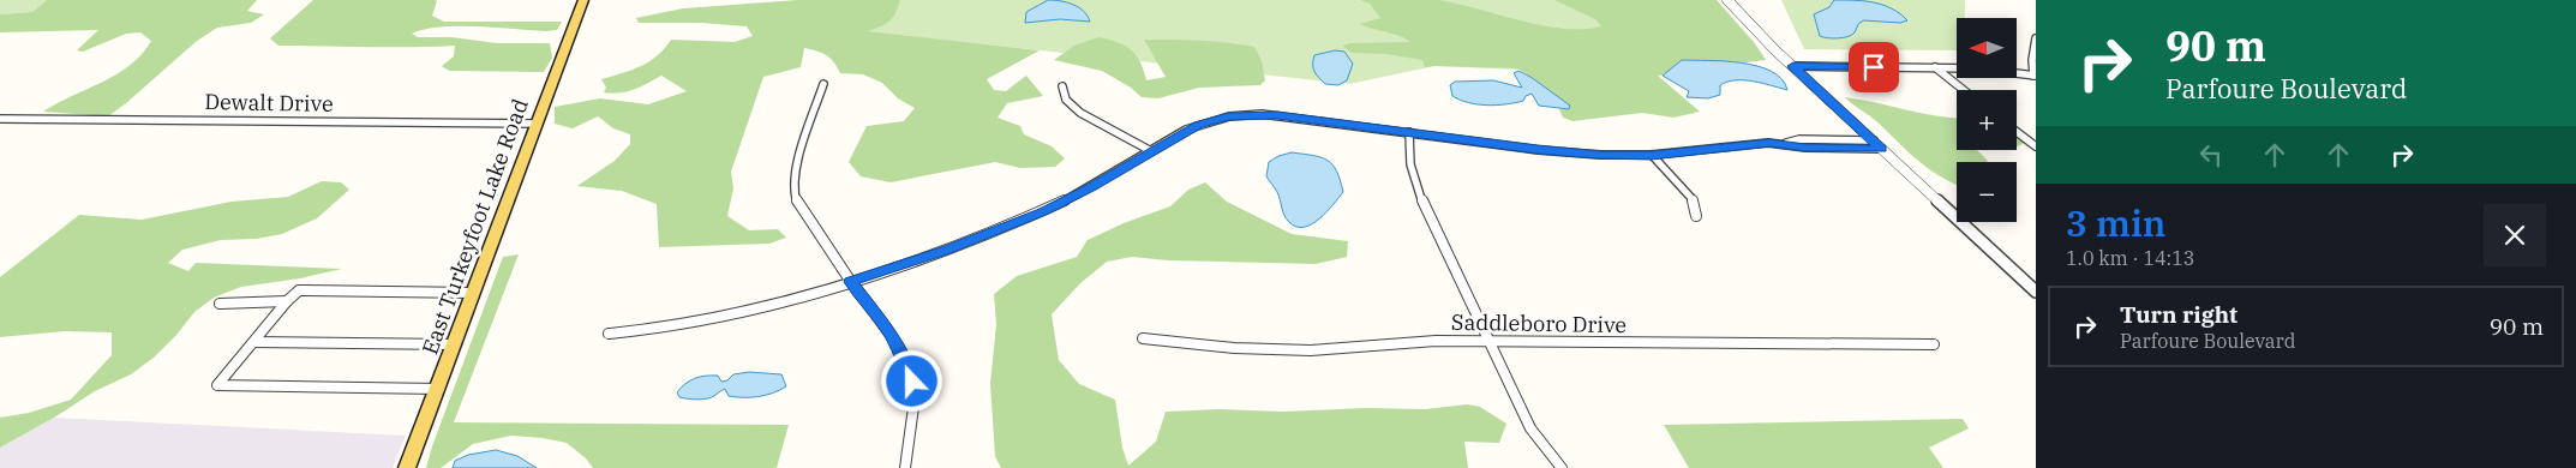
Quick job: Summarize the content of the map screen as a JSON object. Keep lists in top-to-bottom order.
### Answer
{
  "streets": {
    "main road": ["East Turkeyfoot Lake Road"],
    "street": ["Dewalt Drive", "Saddleboro Drive"]
  },
  "crossings": [
    ["Dewalt Drive", "East Turkeyfoot Lake Road"]
  ],
  "north": "left",
  "page": {
    "turn": ["90 m", "Parfoure Boulevard"],
    "map_buttons": ["+", "−"],
    "heading": ["3 min", "1.0 km · 14:13"],
    "list": [
      {
        "name": "Turn right",
        "note": "Parfoure Boulevard",
        "value": "90 m"
      }
    ]
  }
}
